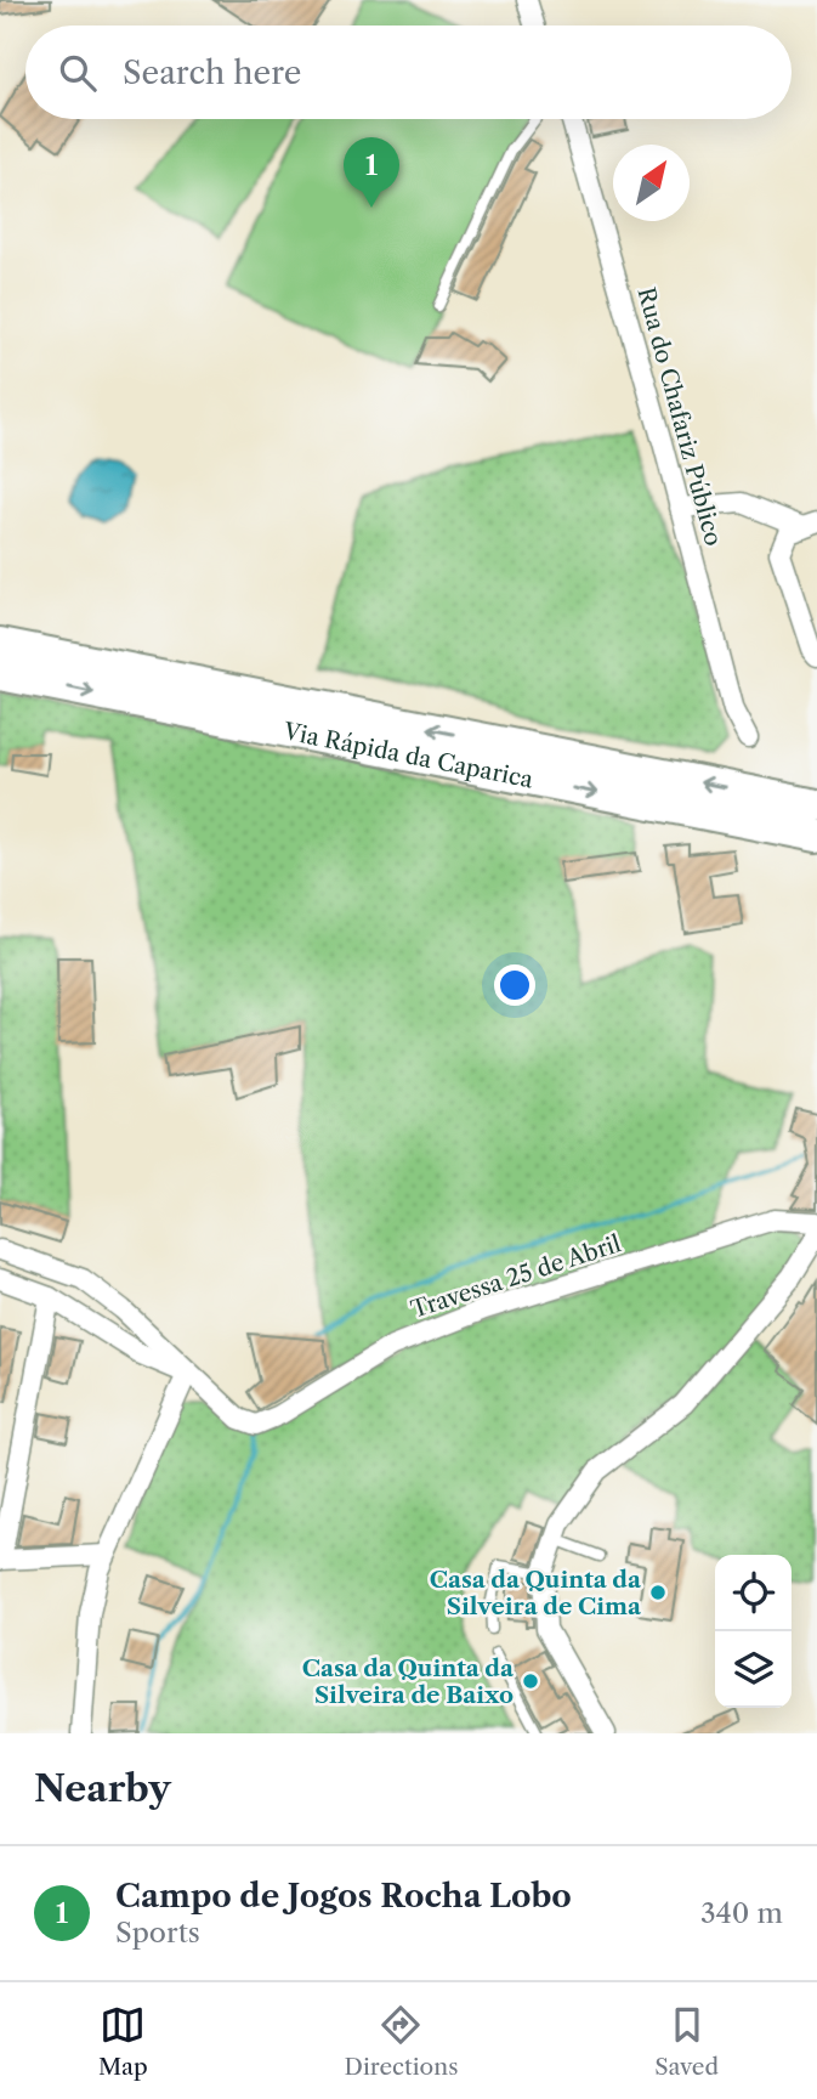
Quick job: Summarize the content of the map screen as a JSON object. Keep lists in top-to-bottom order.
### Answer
{
  "streets": {
    "highway": ["Via Rápida da Caparica"],
    "street": ["Rua do Chafariz Público", "Travessa 25 de Abril"]
  },
  "places": ["Casa da Quinta da Silveira de Cima", "Casa da Quinta da Silveira de Baixo"],
  "north": "top right",
  "page": {
    "search": "Search here",
    "pins": "1",
    "heading": "Nearby",
    "list": [
      {
        "mark": "1",
        "name": "Campo de Jogos Rocha Lobo",
        "note": "Sports",
        "value": "340 m"
      }
    ],
    "nav": ["Map", "Directions", "Saved"]
  }
}
